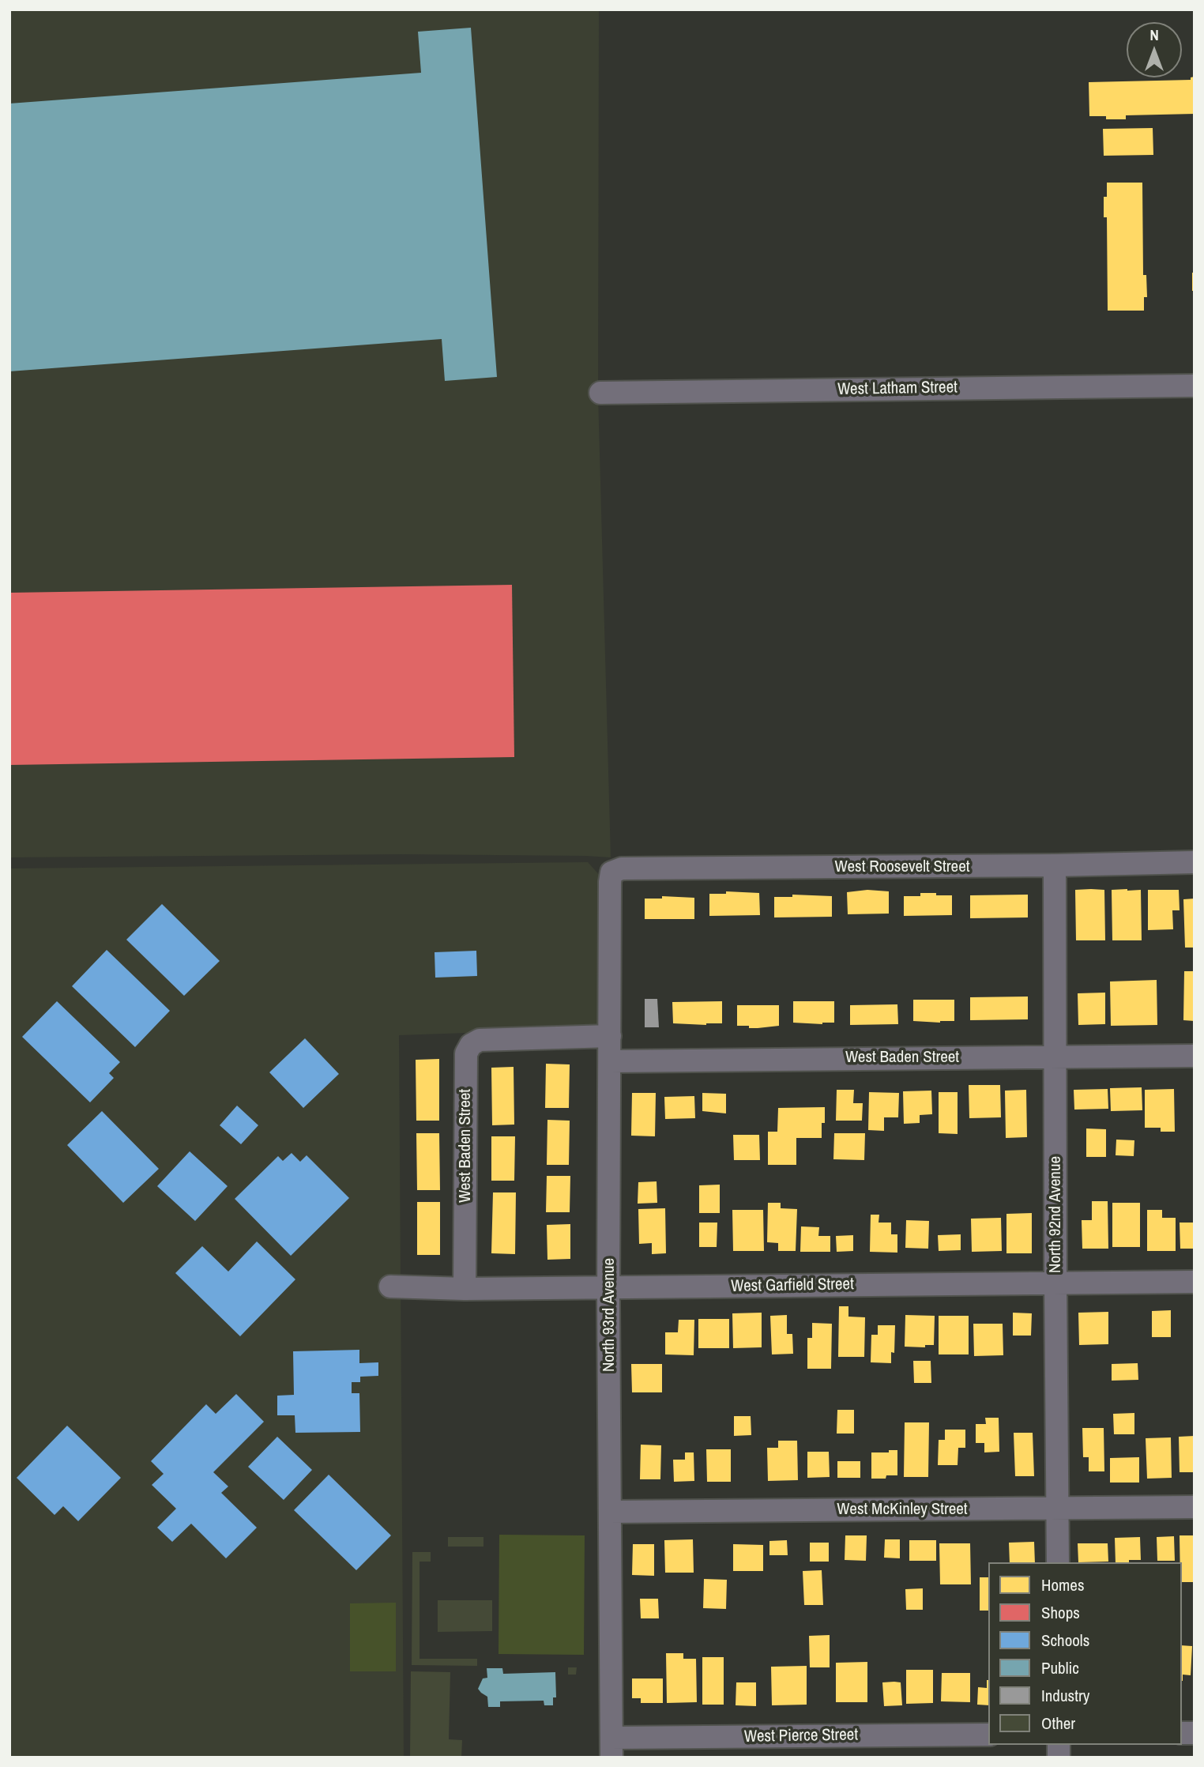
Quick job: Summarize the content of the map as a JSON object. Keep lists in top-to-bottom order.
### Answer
{
  "streets": {
    "street": [
      "West Latham Street",
      "West Roosevelt Street",
      "West Baden Street",
      "North 92nd Avenue",
      "West Garfield Street",
      "North 93rd Avenue",
      "West McKinley Street",
      "West Pierce Street"
    ]
  },
  "crossings": [
    ["West Roosevelt Street", "North 92nd Avenue"],
    ["West Roosevelt Street", "North 93rd Avenue"],
    ["West Baden Street", "North 92nd Avenue"],
    ["West Baden Street", "West Garfield Street"],
    ["West Baden Street", "North 93rd Avenue"],
    ["North 92nd Avenue", "West Garfield Street"],
    ["North 92nd Avenue", "West McKinley Street"],
    ["West Garfield Street", "North 93rd Avenue"],
    ["North 93rd Avenue", "West McKinley Street"],
    ["North 93rd Avenue", "West Pierce Street"]
  ],
  "legend": [
    "Homes",
    "Shops",
    "Schools",
    "Public",
    "Industry",
    "Other"
  ],
  "north": "top"
}
